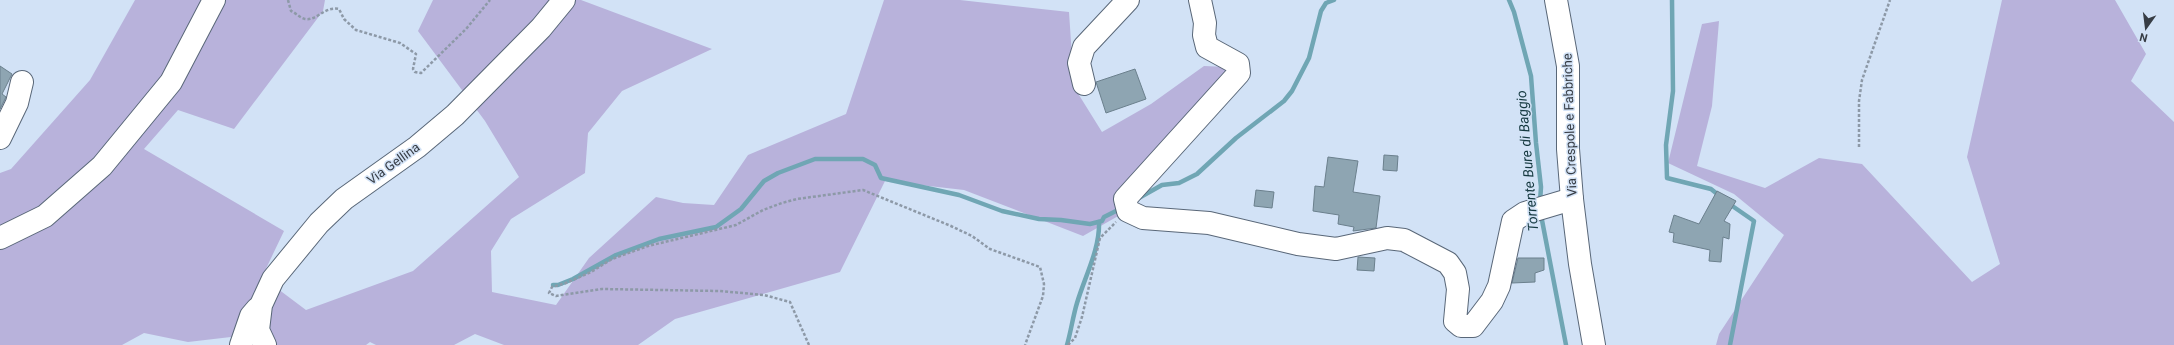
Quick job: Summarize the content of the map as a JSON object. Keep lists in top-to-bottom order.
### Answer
{
  "streets": {
    "street": ["Via Crespole e Fabbriche", "Via Gellina"]
  },
  "water": ["Torrente Bure di Baggio"],
  "north": "bottom"
}
